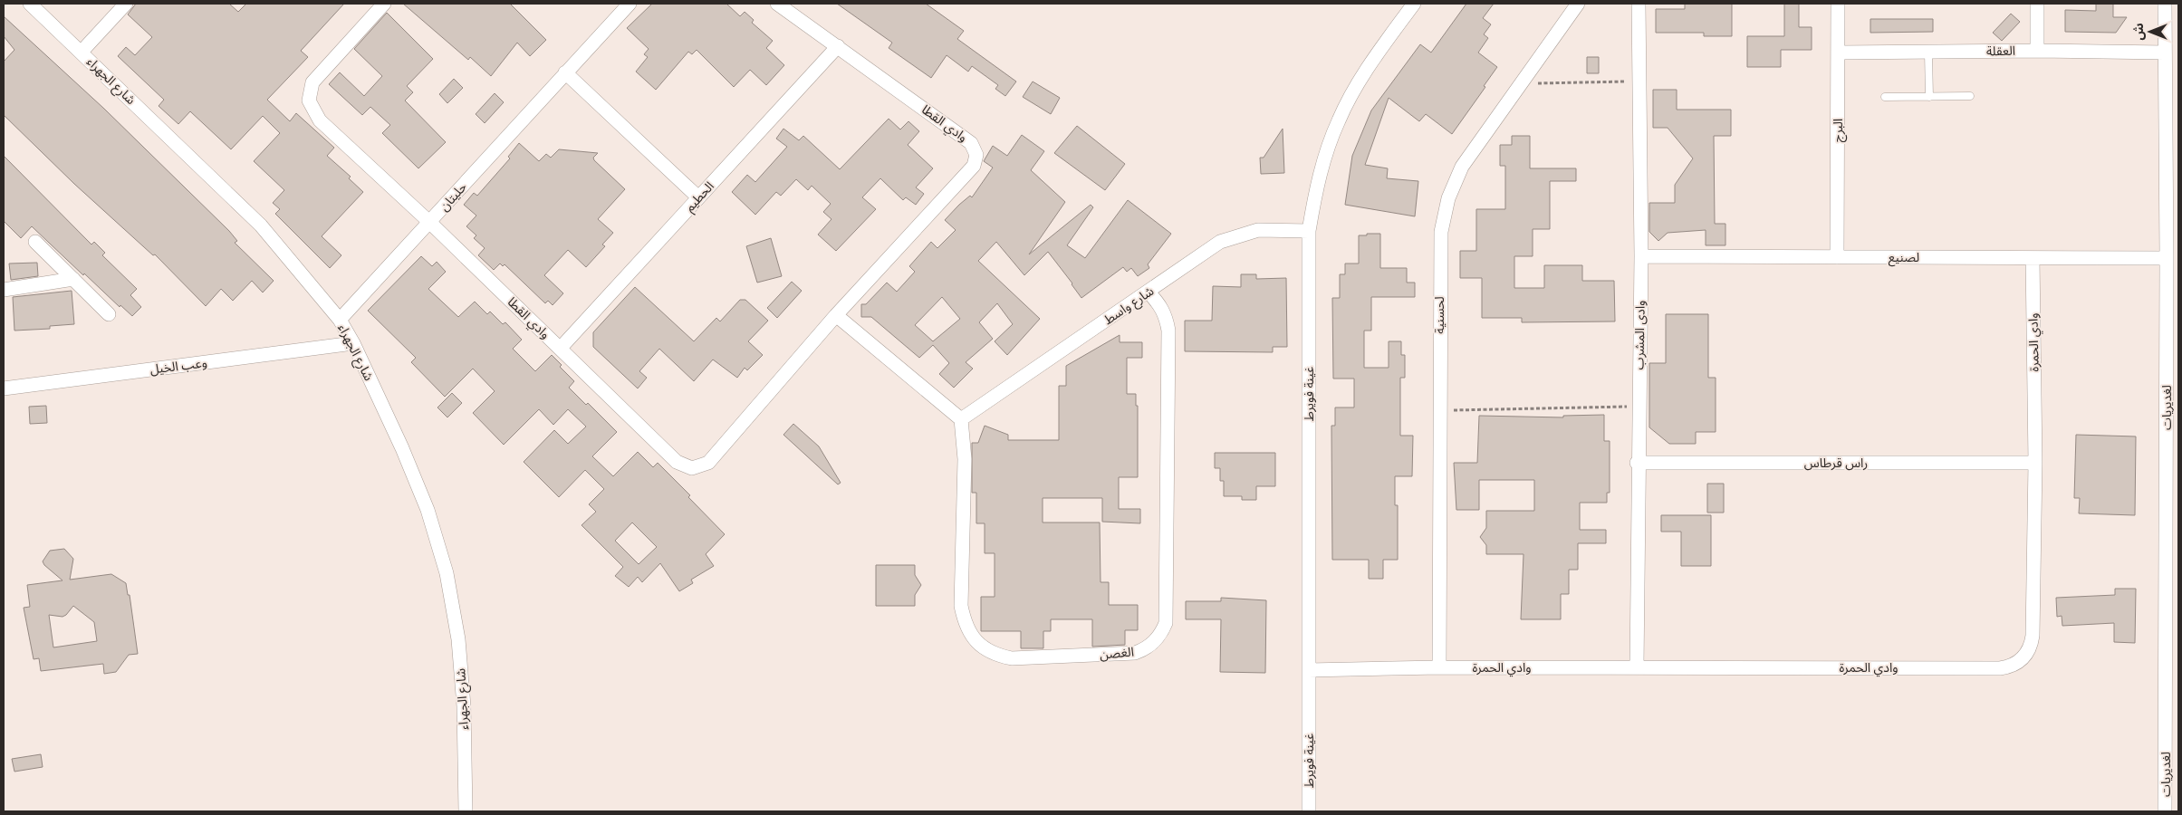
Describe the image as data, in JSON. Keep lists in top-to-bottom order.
{
  "streets": {
    "street": [
      "العقلة",
      "شارع الجهراء",
      "وادي القطا",
      "البرج",
      "حليتان",
      "الحطيم",
      "لصنيع",
      "شارع واسط",
      "لحسنية",
      "وادى المشرب",
      "وادي الحمرة",
      "وعب الخيل",
      "غينة فويرط",
      "لغديريات",
      "راس قرطاس",
      "الغصن"
    ]
  },
  "crossings": [
    ["العقلة", "البرج"],
    ["العقلة", "لغديريات"],
    ["شارع الجهراء", "حليتان"],
    ["شارع الجهراء", "وعب الخيل"],
    ["وادي القطا", "حليتان"],
    ["وادي القطا", "الحطيم"],
    ["البرج", "لصنيع"],
    ["لصنيع", "وادى المشرب"],
    ["لصنيع", "وادي الحمرة"],
    ["لصنيع", "لغديريات"],
    ["شارع واسط", "غينة فويرط"],
    ["شارع واسط", "الغصن"],
    ["لحسنية", "وادي الحمرة"],
    ["وادى المشرب", "وادي الحمرة"],
    ["وادى المشرب", "راس قرطاس"],
    ["وادي الحمرة", "غينة فويرط"],
    ["وادي الحمرة", "راس قرطاس"]
  ],
  "north": "left"
}
